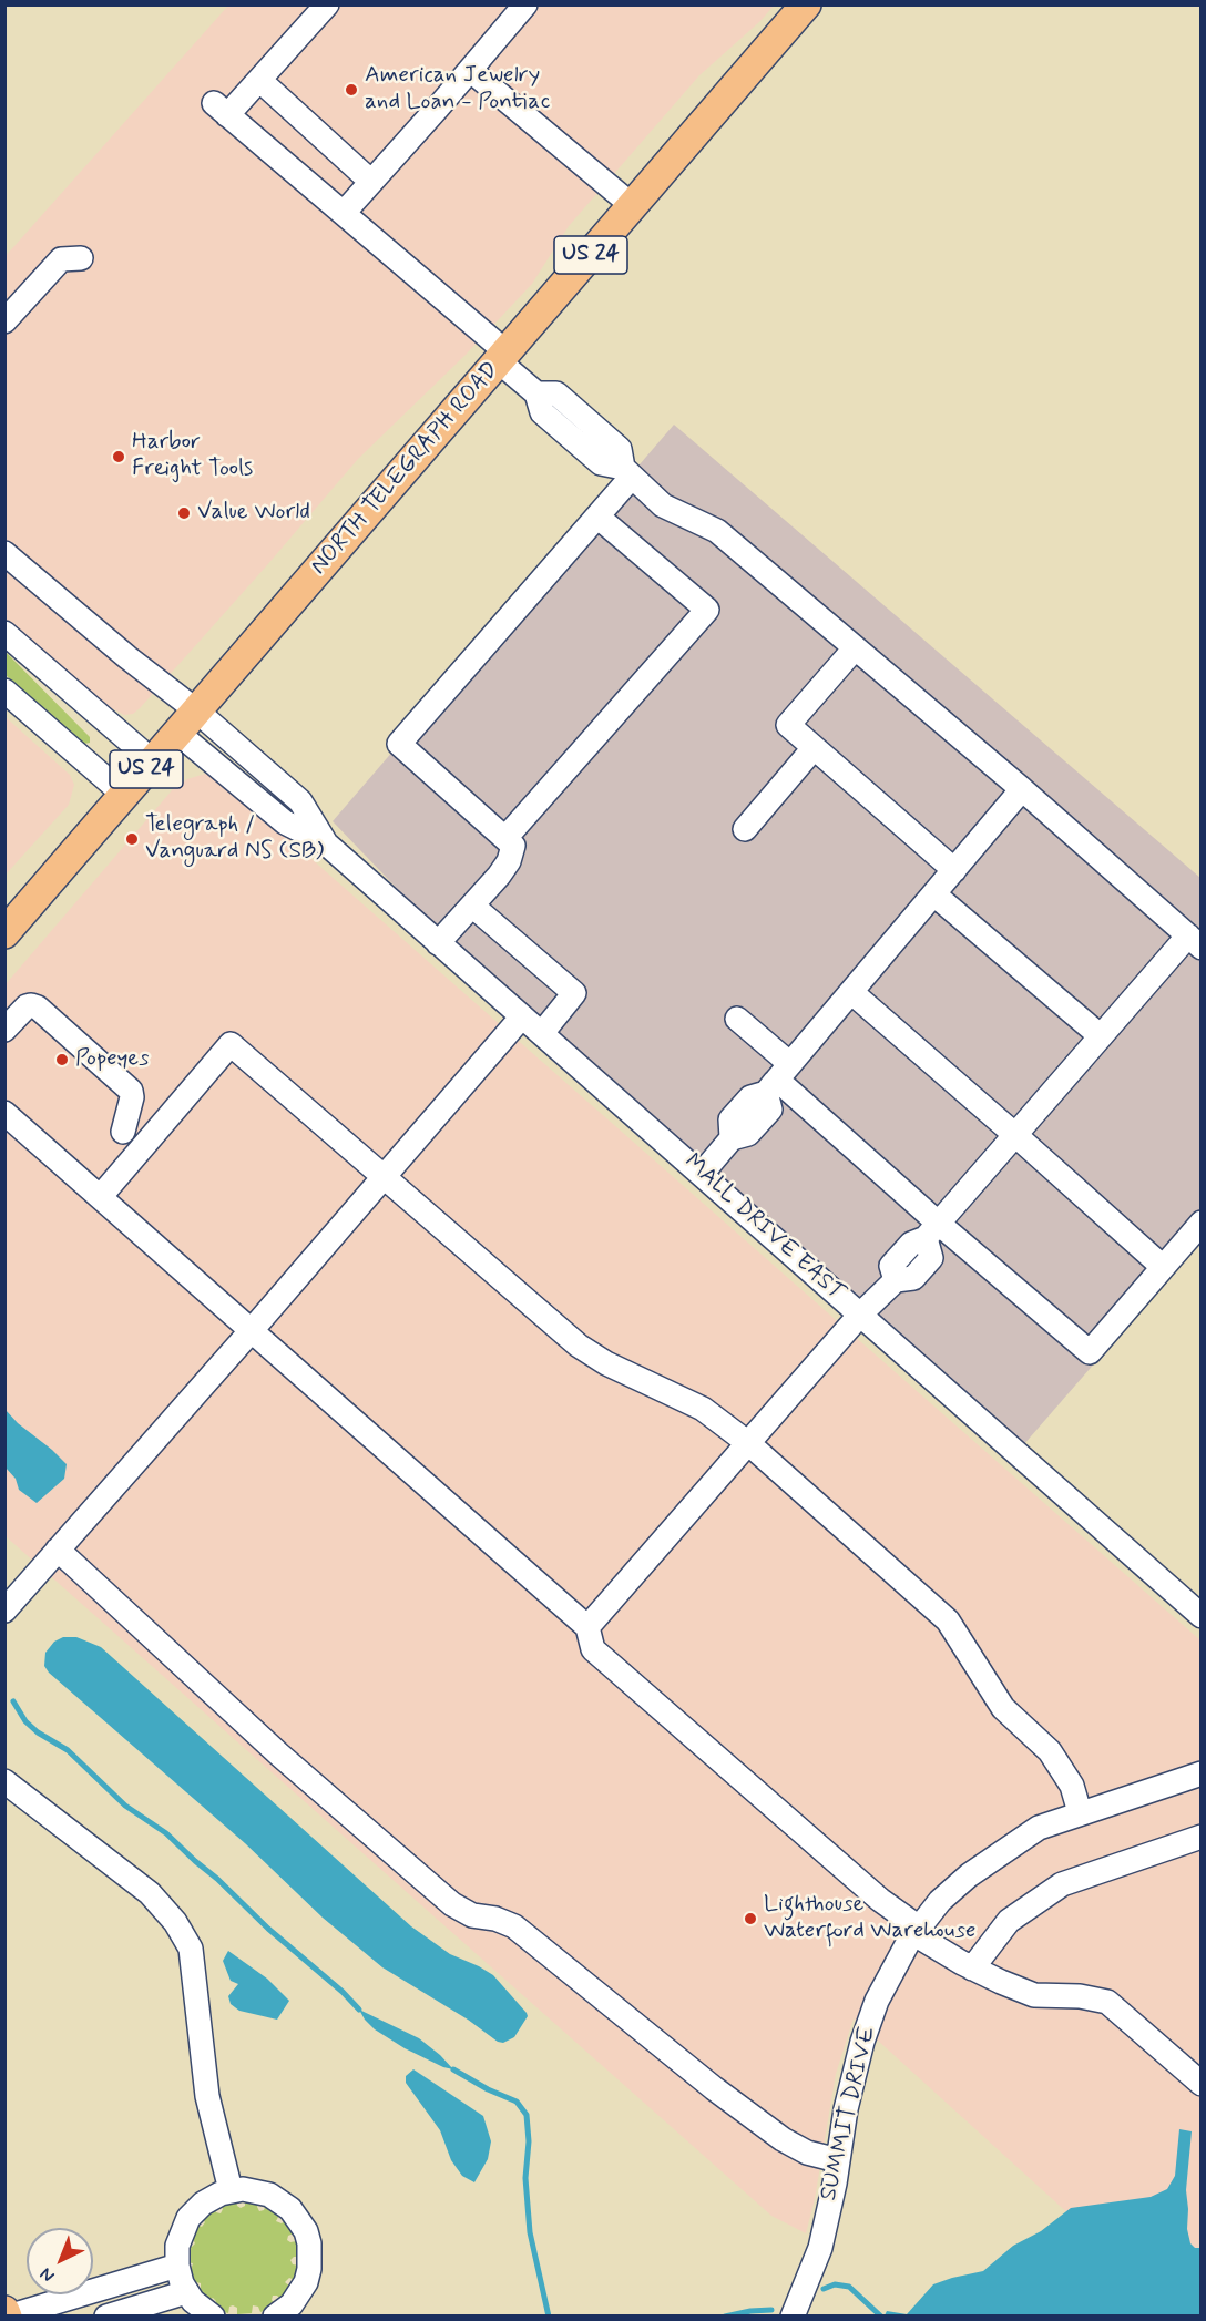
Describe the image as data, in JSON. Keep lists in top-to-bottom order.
{
  "streets": {
    "main road": ["US 24", "NORTH TELEGRAPH ROAD"],
    "street": ["MALL DRIVE EAST", "SUMMIT DRIVE"]
  },
  "crossings": [
    ["NORTH TELEGRAPH ROAD", "MALL DRIVE EAST"]
  ],
  "places": [
    "American Jewelry and Loan - Pontiac",
    "Harbor Freight Tools",
    "Value World",
    "Telegraph / Vanguard NS (SB)",
    "Popeyes",
    "Lighthouse Waterford Warehouse"
  ],
  "north": "bottom left"
}
